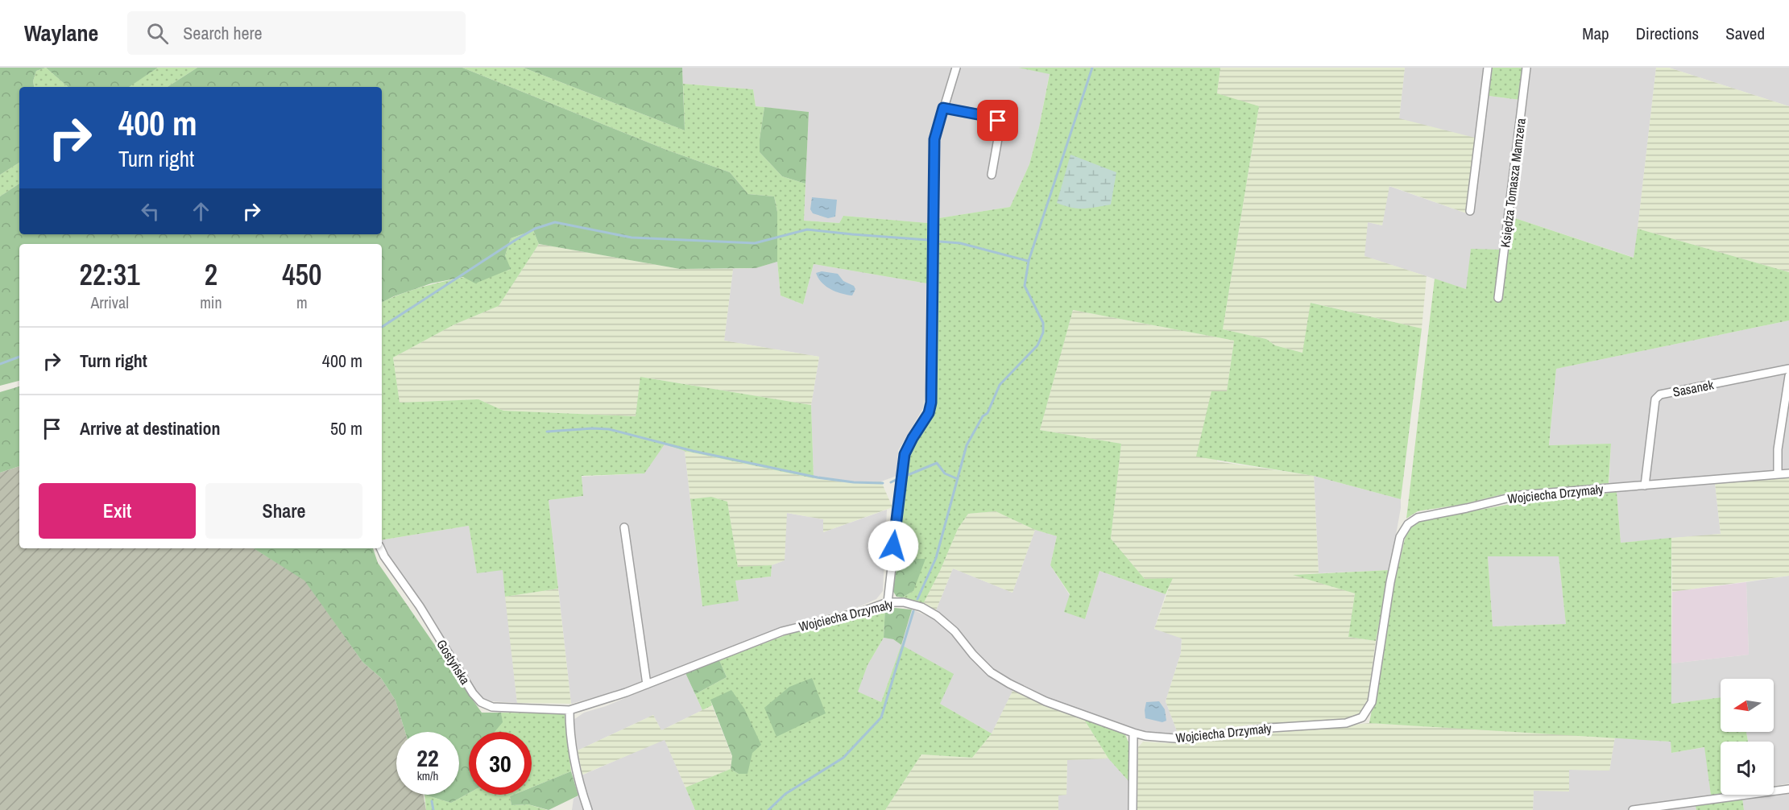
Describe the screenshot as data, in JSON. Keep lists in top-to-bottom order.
{
  "streets": {
    "street": [
      "Księdza Tomasza Mamzera",
      "Sasanek",
      "Wojciecha Drzymały",
      "Gostyńska"
    ]
  },
  "crossings": [
    ["Sasanek", "Wojciecha Drzymały"],
    ["Wojciecha Drzymały", "Gostyńska"]
  ],
  "north": "left",
  "page": {
    "header": "Waylane",
    "search": "Search here",
    "nav": ["Map", "Directions", "Saved"],
    "turn": ["400 m", "Turn right"],
    "eta": [
      "22:31",
      "Arrival",
      "2",
      "min",
      "450",
      "m"
    ],
    "list": [
      {
        "name": "Turn right",
        "value": "400 m"
      },
      {
        "name": "Arrive at destination",
        "value": "50 m"
      }
    ],
    "buttons": ["Exit", "Share"],
    "speed": "22 km/h",
    "limit": "30"
  }
}
